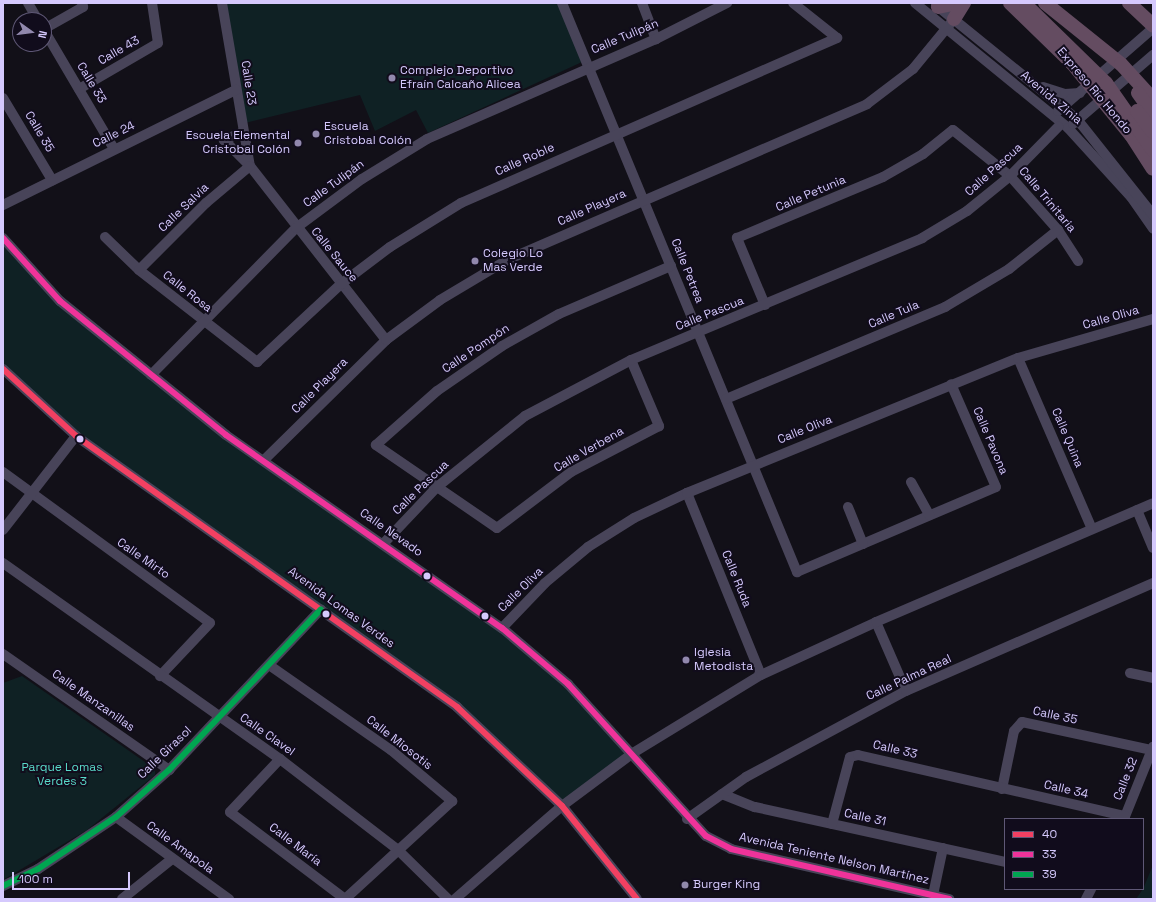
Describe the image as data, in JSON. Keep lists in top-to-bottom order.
{
  "streets": {
    "highway": ["Expreso Río Hondo"],
    "street": [
      "Calle Tulipán",
      "Calle 43",
      "Calle 33",
      "Calle 23",
      "Avenida Zinia",
      "Calle 35",
      "Calle 24",
      "Calle Roble",
      "Calle Pascua",
      "Calle Petunia",
      "Calle Trinitaria",
      "Calle Salvia",
      "Calle Playera",
      "Calle Sauce",
      "Calle Petrea",
      "Calle Rosa",
      "Calle Tula",
      "Calle Oliva",
      "Calle Pompón",
      "Calle Quina",
      "Calle Pavona",
      "Calle Verbena",
      "Calle Nevado",
      "Calle Mirto",
      "Calle Ruda",
      "Avenida Lomas Verdes",
      "Calle Palma Real",
      "Calle Manzanillas",
      "Calle Clavel",
      "Calle Miosotis",
      "Calle Girasol",
      "Calle 32",
      "Calle 34",
      "Calle 31",
      "Calle María",
      "Calle Amapola",
      "Avenida Teniente Nelson Martínez"
    ]
  },
  "crossings": [
    ["Calle Tulipán", "Calle Sauce"],
    ["Calle Tulipán", "Calle Petrea"],
    ["Calle Tulipán", "Calle Rosa"],
    ["Calle Tulipán", "Calle Nevado"],
    ["Calle 43", "Calle 33"],
    ["Calle 33", "Calle 35"],
    ["Calle 33", "Calle 24"],
    ["Calle 33", "Calle 34"],
    ["Calle 33", "Calle 31"],
    ["Calle 23", "Calle 24"],
    ["Calle 23", "Calle Salvia"],
    ["Calle 23", "Calle Sauce"],
    ["Avenida Zinia", "Calle Pascua"],
    ["Avenida Zinia", "Calle Playera"],
    ["Calle 35", "Calle 24"],
    ["Calle 35", "Calle 32"],
    ["Calle 35", "Calle 34"],
    ["Calle Roble", "Calle Sauce"],
    ["Calle Roble", "Calle Petrea"],
    ["Calle Roble", "Calle Rosa"],
    ["Calle Pascua", "Calle Petunia"],
    ["Calle Pascua", "Calle Trinitaria"],
    ["Calle Pascua", "Calle Petrea"],
    ["Calle Pascua", "Calle Pompón"],
    ["Calle Pascua", "Calle Verbena"],
    ["Calle Pascua", "Calle Nevado"],
    ["Calle Petunia", "Calle Trinitaria"],
    ["Calle Trinitaria", "Calle Tula"],
    ["Calle Salvia", "Calle Sauce"],
    ["Calle Salvia", "Calle Rosa"],
    ["Calle Playera", "Calle Sauce"],
    ["Calle Playera", "Calle Petrea"],
    ["Calle Playera", "Calle Nevado"],
    ["Calle Petrea", "Calle Tula"],
    ["Calle Petrea", "Calle Oliva"],
    ["Calle Petrea", "Calle Pompón"],
    ["Calle Petrea", "Calle Pavona"],
    ["Calle Oliva", "Calle Quina"],
    ["Calle Oliva", "Calle Pavona"],
    ["Calle Oliva", "Calle Nevado"],
    ["Calle Oliva", "Calle Ruda"],
    ["Calle Pompón", "Calle Verbena"],
    ["Calle Nevado", "Avenida Teniente Nelson Martínez"],
    ["Calle Mirto", "Calle Clavel"],
    ["Avenida Lomas Verdes", "Calle Girasol"],
    ["Calle Palma Real", "Calle 31"],
    ["Calle Palma Real", "Avenida Teniente Nelson Martínez"],
    ["Calle Manzanillas", "Calle Girasol"],
    ["Calle Clavel", "Calle Miosotis"],
    ["Calle Clavel", "Calle Girasol"],
    ["Calle Clavel", "Calle María"],
    ["Calle Miosotis", "Calle Girasol"],
    ["Calle Miosotis", "Calle María"],
    ["Calle Girasol", "Calle Amapola"],
    ["Calle 32", "Calle 34"]
  ],
  "parks": ["Parque Lomas Verdes 3"],
  "places": [
    "Complejo Deportivo Efraín Calcaño Alicea",
    "Escuela Cristobal Colón",
    "Escuela Elemental Cristobal Colón",
    "Colegio Lo Mas Verde",
    "Iglesia Metodista",
    "Burger King"
  ],
  "lines": ["transit line 33", "transit line 40", "transit line 39"],
  "legend": ["40", "33", "39"],
  "scale_bar": "100 m",
  "north": "right"
}
